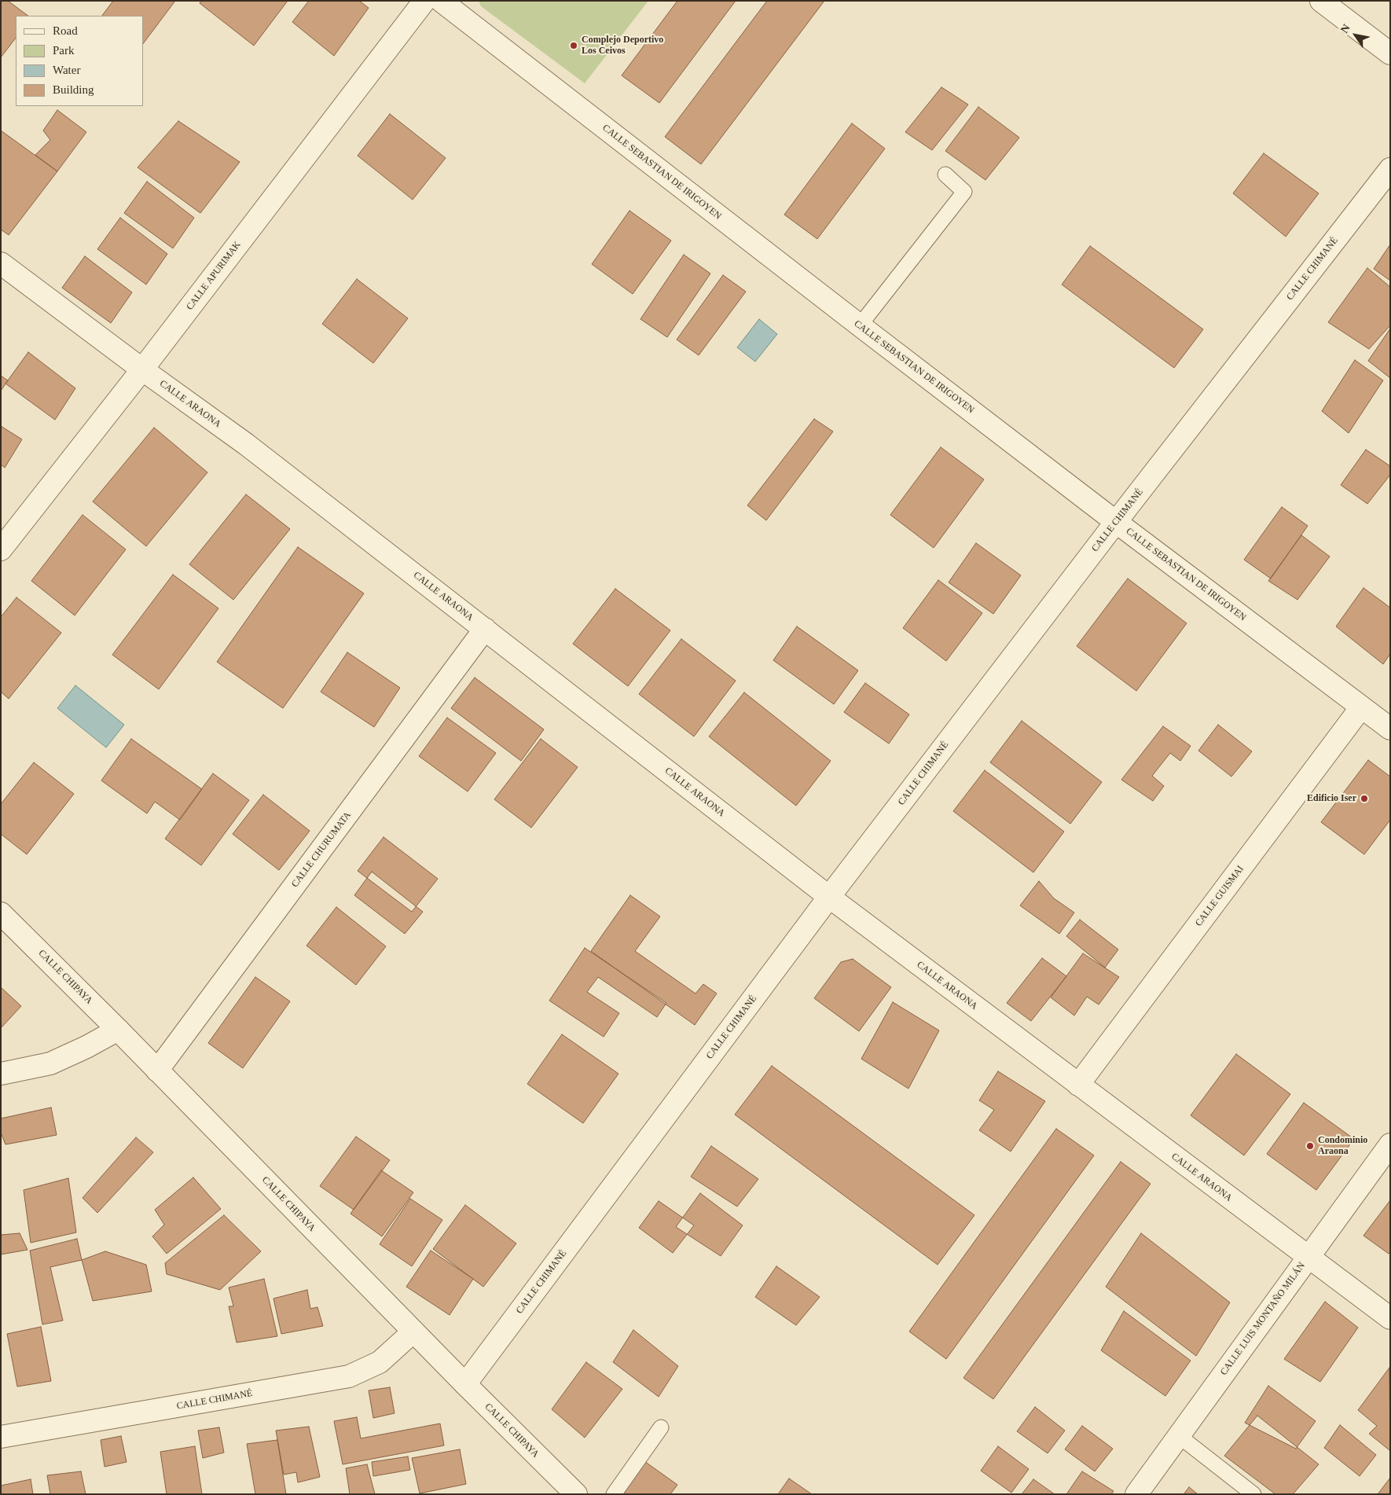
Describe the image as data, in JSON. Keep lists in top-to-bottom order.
{
  "streets": {
    "street": [
      "CALLE SEBASTIAN DE IRIGOYEN",
      "CALLE CHIMANÉ",
      "CALLE APURIMAK",
      "CALLE ARAONA",
      "CALLE CHURUMATA",
      "CALLE GUISMAI",
      "CALLE CHIPAYA",
      "CALLE LUIS MONTAÑO MILÁN"
    ]
  },
  "crossings": [
    ["CALLE SEBASTIAN DE IRIGOYEN", "CALLE CHIMANÉ"],
    ["CALLE SEBASTIAN DE IRIGOYEN", "CALLE GUISMAI"],
    ["CALLE CHIMANÉ", "CALLE ARAONA"],
    ["CALLE CHIMANÉ", "CALLE CHIPAYA"],
    ["CALLE APURIMAK", "CALLE ARAONA"],
    ["CALLE ARAONA", "CALLE CHURUMATA"],
    ["CALLE ARAONA", "CALLE GUISMAI"],
    ["CALLE ARAONA", "CALLE LUIS MONTAÑO MILÁN"],
    ["CALLE CHURUMATA", "CALLE CHIPAYA"]
  ],
  "places": ["Complejo Deportivo Los Ceivos", "Edificio Iser", "Condominio Araona"],
  "legend": [
    "Road",
    "Park",
    "Water",
    "Building"
  ],
  "north": "top left"
}
